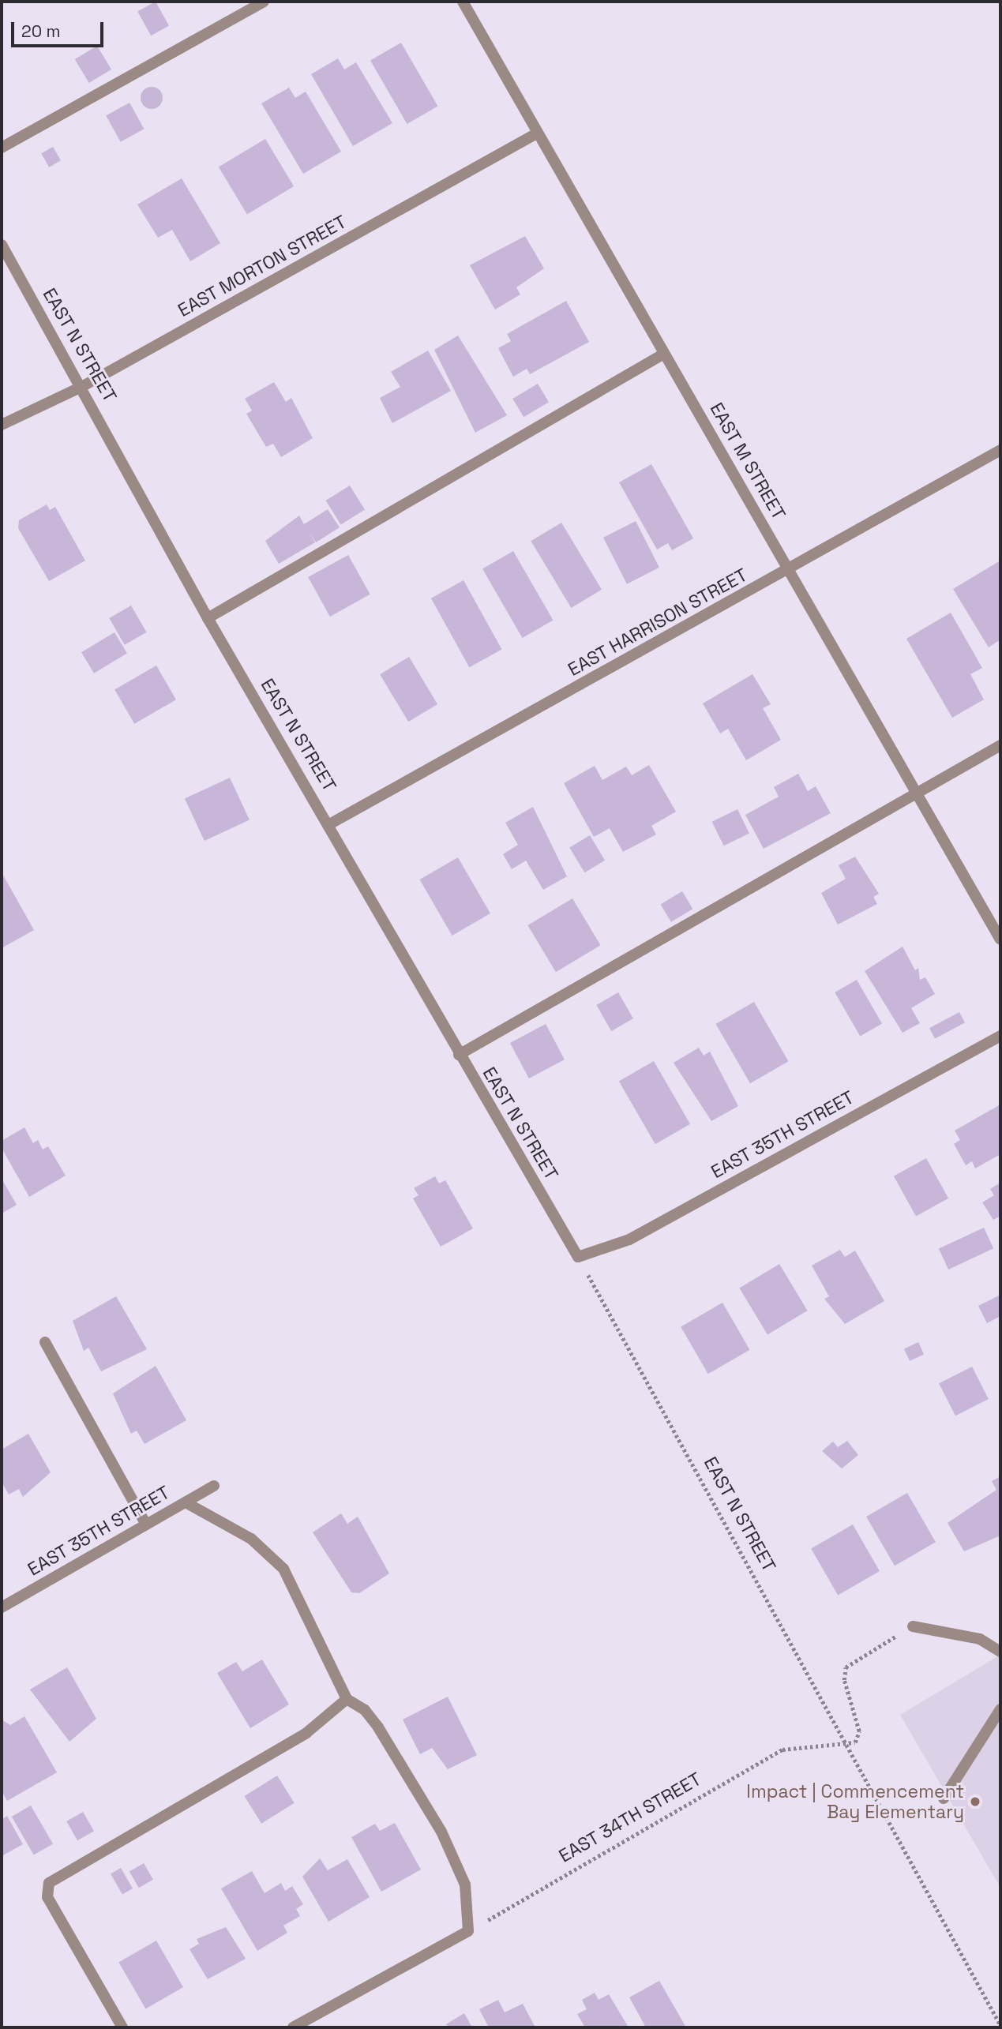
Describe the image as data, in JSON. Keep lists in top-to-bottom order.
{
  "streets": {
    "street": [
      "EAST MORTON STREET",
      "EAST N STREET",
      "EAST M STREET",
      "EAST HARRISON STREET",
      "EAST 35TH STREET"
    ],
    "path": ["EAST 34TH STREET"]
  },
  "crossings": [
    ["EAST MORTON STREET", "EAST N STREET"],
    ["EAST MORTON STREET", "EAST M STREET"],
    ["EAST N STREET", "EAST HARRISON STREET"],
    ["EAST N STREET", "EAST 35TH STREET"],
    ["EAST N STREET", "EAST 34TH STREET"],
    ["EAST M STREET", "EAST HARRISON STREET"]
  ],
  "places": ["Impact | Commencement Bay Elementary"],
  "scale_bar": "20 m"
}
